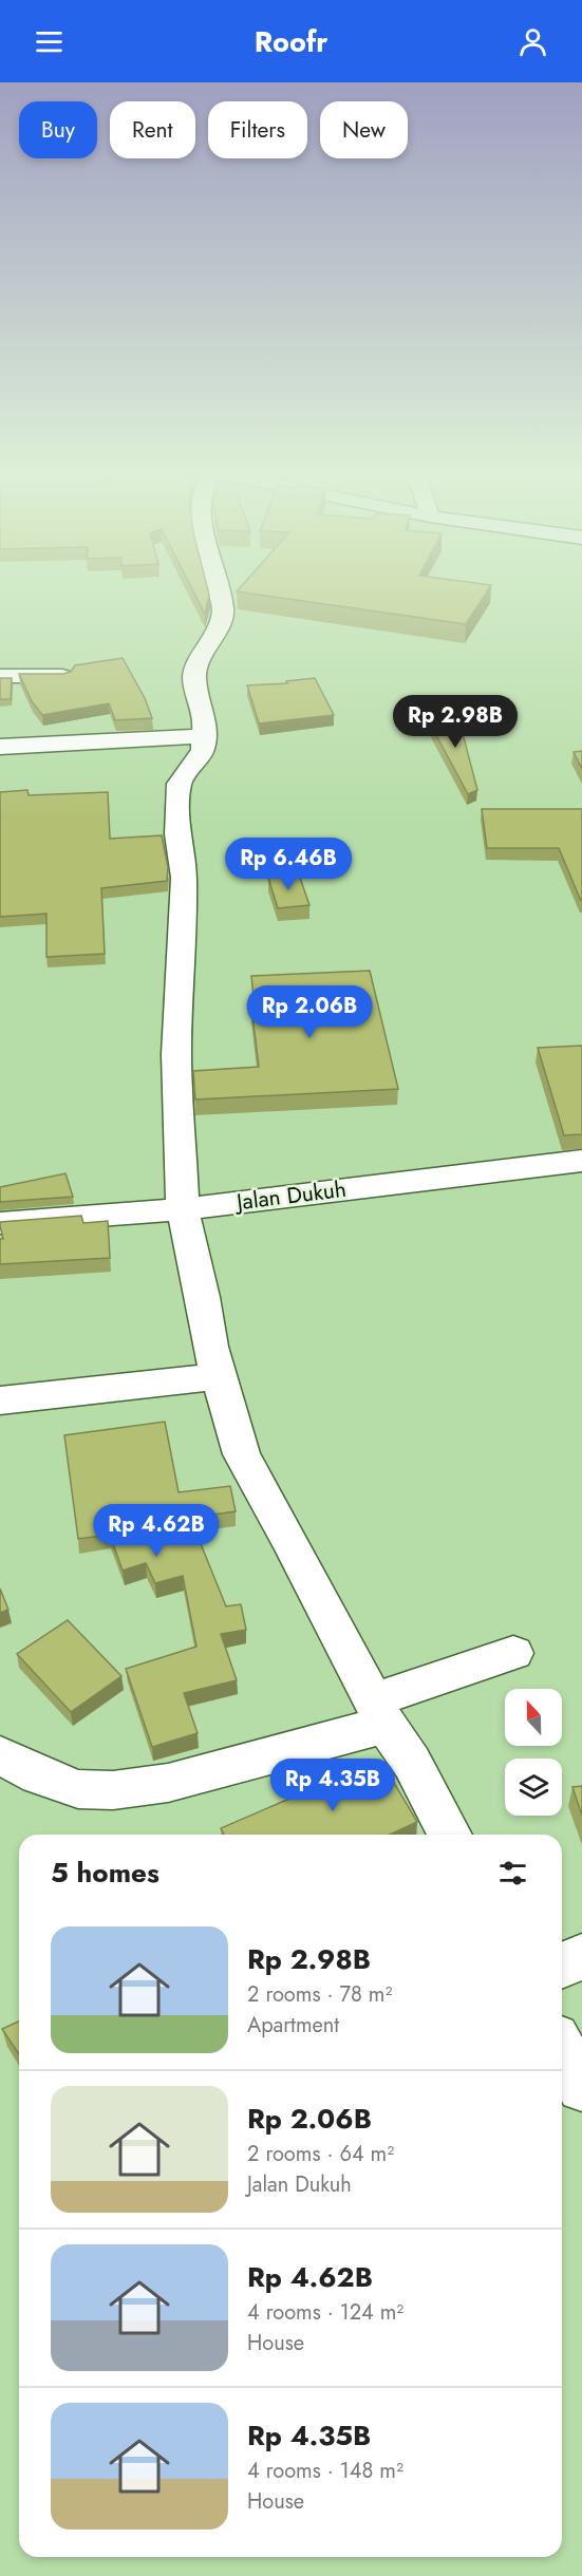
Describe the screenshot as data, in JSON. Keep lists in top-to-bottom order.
{
  "streets": {
    "street": ["Jalan Dukuh"]
  },
  "north": "top",
  "page": {
    "header": "Roofr",
    "chip": [
      "Buy",
      "Rent",
      "Filters",
      "New"
    ],
    "price": [
      "Rp 2.98B",
      "Rp 6.46B",
      "Rp 2.06B",
      "Rp 4.62B",
      "Rp 4.35B"
    ],
    "heading": "5 homes",
    "list": [
      {
        "name": "Rp 2.98B",
        "note": "2 rooms · 78 m² · Apartment"
      },
      {
        "name": "Rp 2.06B",
        "note": "2 rooms · 64 m² · Jalan Dukuh"
      },
      {
        "name": "Rp 4.62B",
        "note": "4 rooms · 124 m² · House"
      },
      {
        "name": "Rp 4.35B",
        "note": "4 rooms · 148 m² · House"
      }
    ]
  }
}
